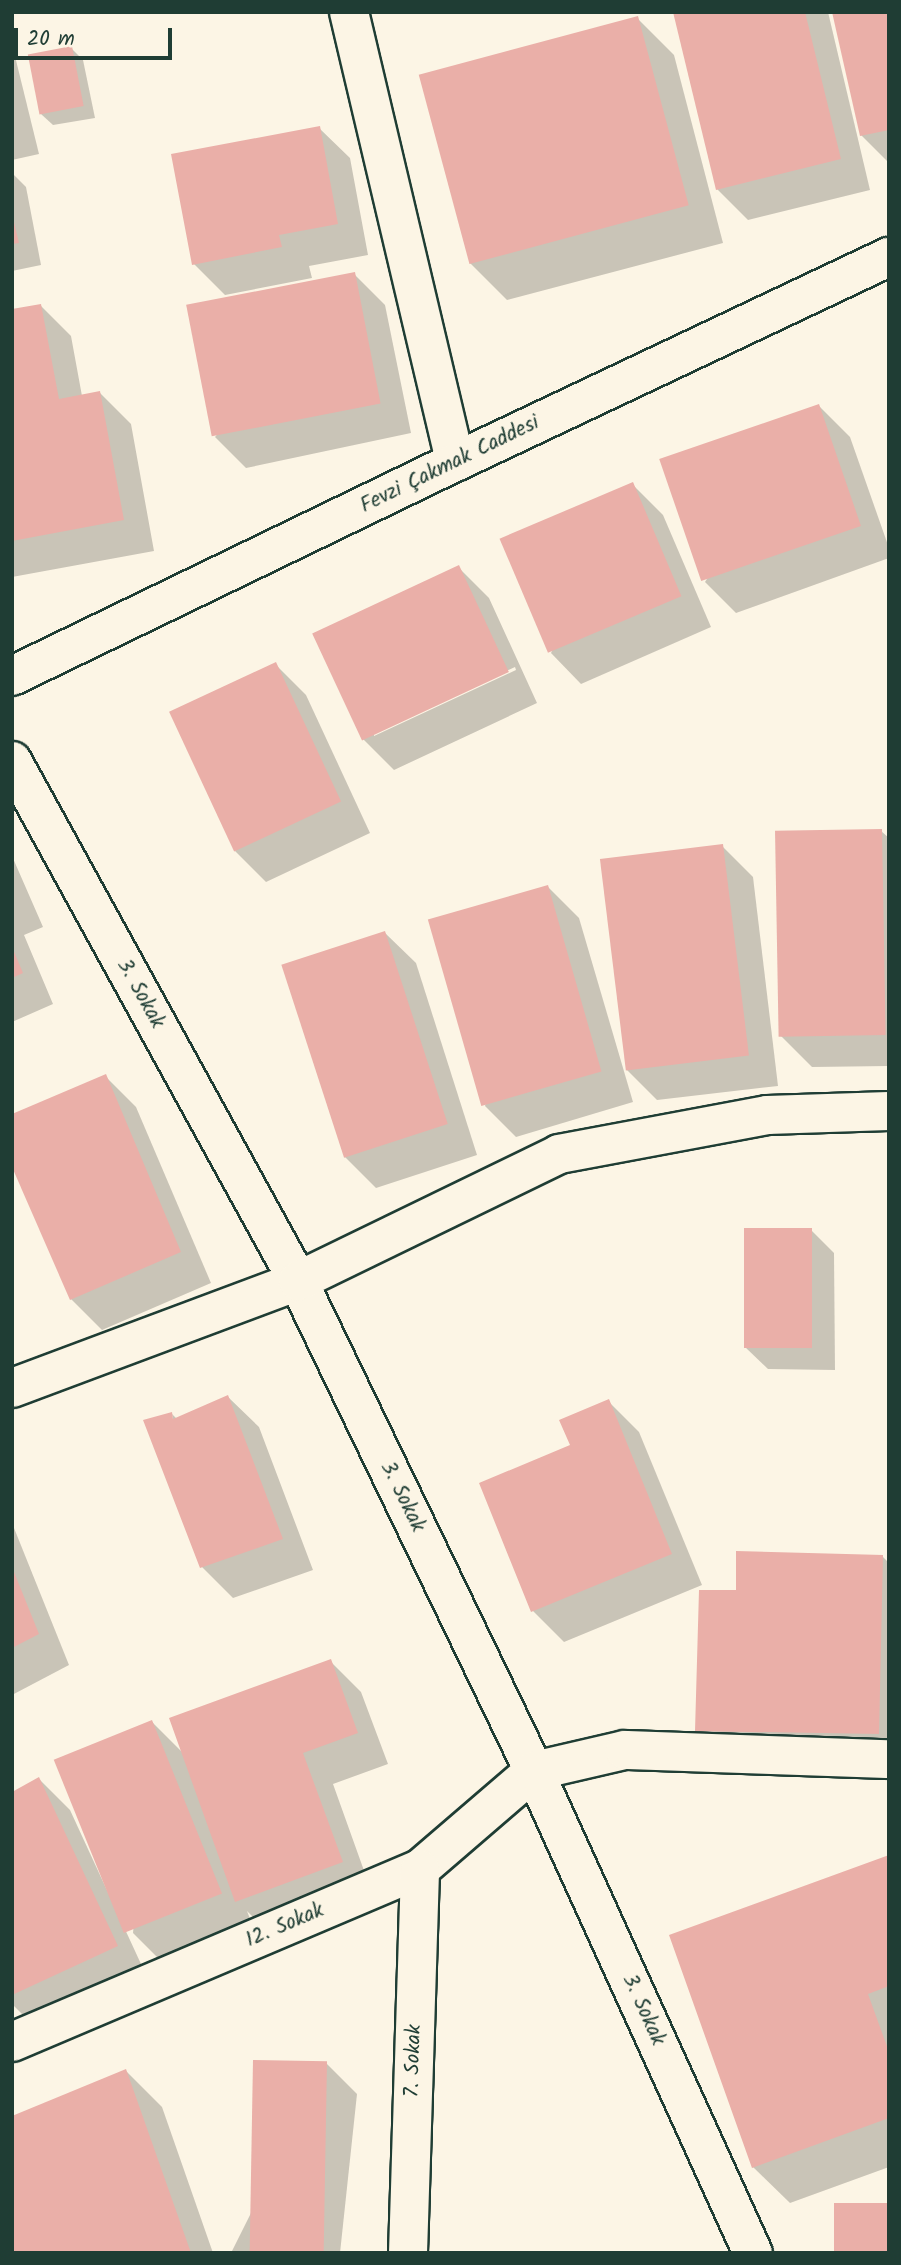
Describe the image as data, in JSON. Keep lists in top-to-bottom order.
{
  "streets": {
    "street": [
      "Fevzi Çakmak Caddesi",
      "3. Sokak",
      "12. Sokak",
      "7. Sokak"
    ]
  },
  "crossings": [
    ["3. Sokak", "12. Sokak"],
    ["12. Sokak", "7. Sokak"]
  ],
  "scale_bar": "20 m"
}
